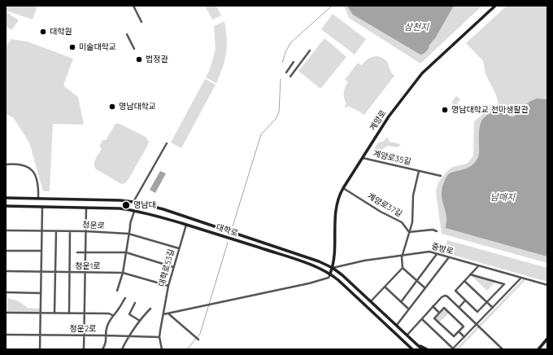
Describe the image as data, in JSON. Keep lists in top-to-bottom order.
{
  "streets": {
    "main road": ["계양로", "대학로"],
    "street": [
      "계양로35길",
      "계양로37길",
      "청운로",
      "중방로",
      "청운1로",
      "대학로53길",
      "청운2로"
    ]
  },
  "crossings": [
    ["계양로", "계양로35길"],
    ["계양로", "계양로37길"],
    ["계양로", "대학로"],
    ["계양로", "중방로"],
    ["계양로35길", "계양로37길"],
    ["계양로35길", "중방로"],
    ["청운로", "대학로53길"],
    ["대학로", "대학로53길"],
    ["청운1로", "대학로53길"],
    ["대학로53길", "청운2로"]
  ],
  "water": ["삼천지", "남매지"],
  "places": [
    "대학원",
    "미술대학교",
    "법정관",
    "영남대학교",
    "영남대학교 천마생활관",
    "영남대"
  ]
}
